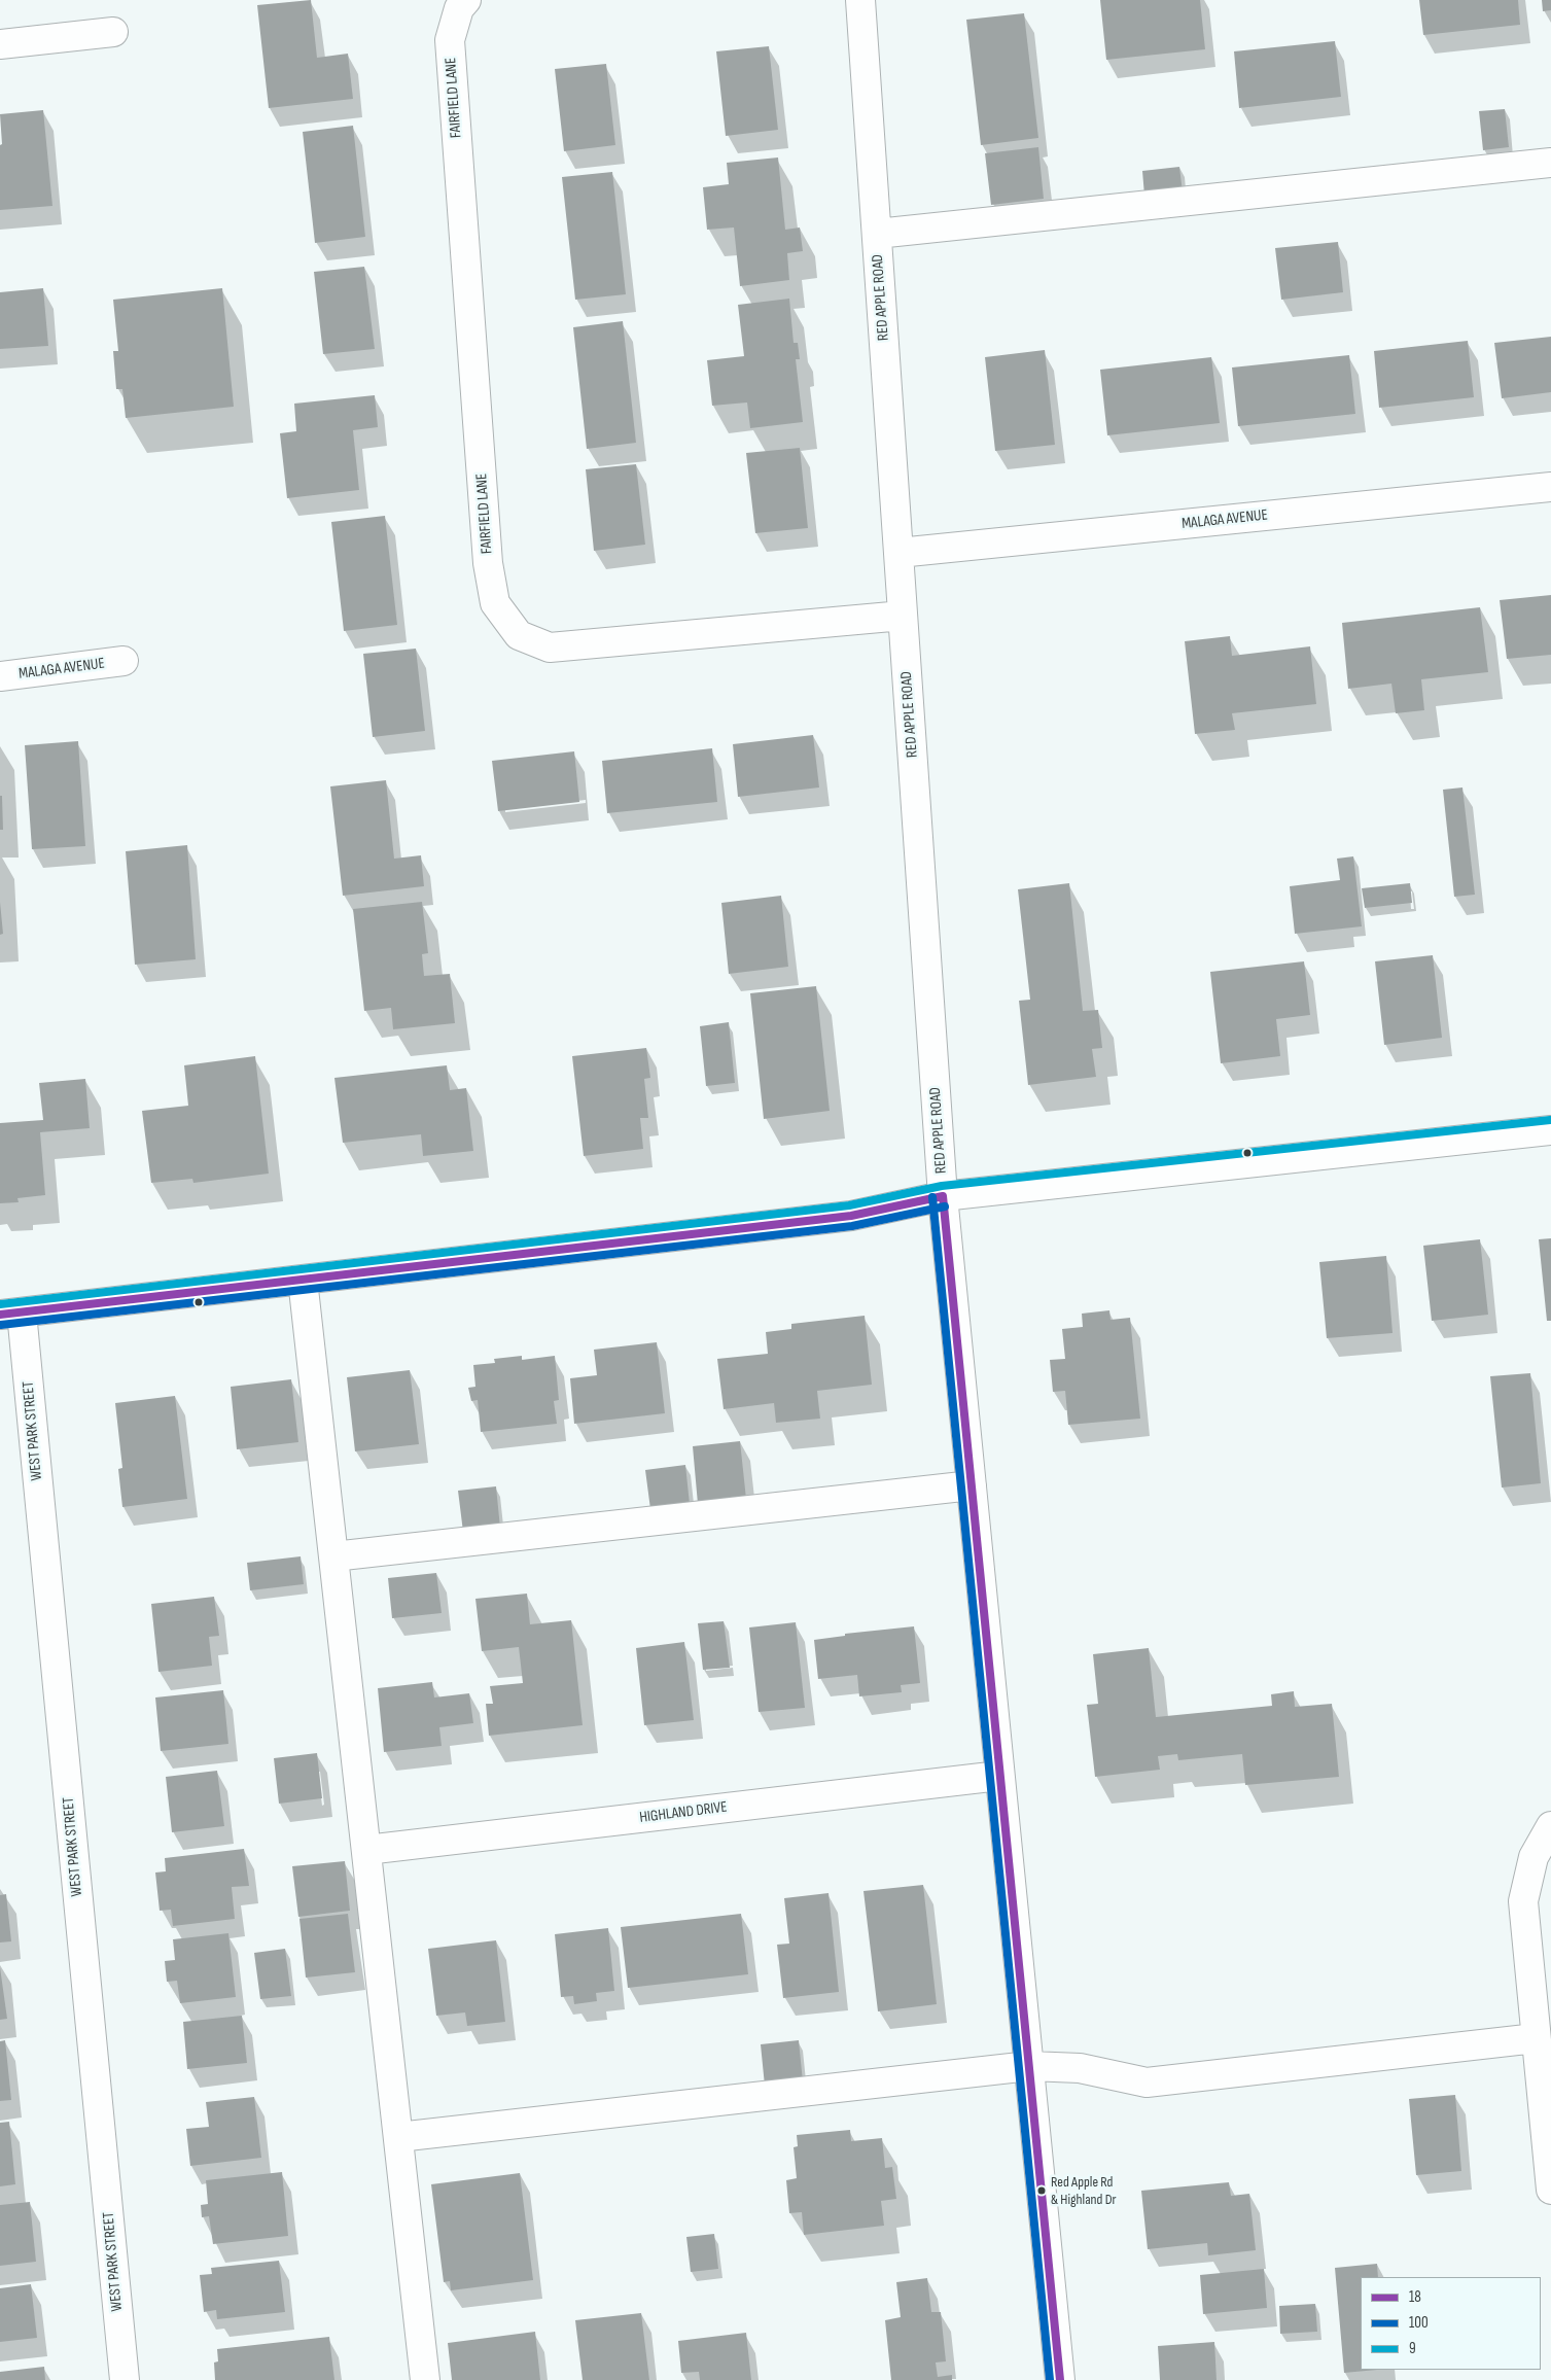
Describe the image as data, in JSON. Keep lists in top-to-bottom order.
{
  "streets": {
    "street": [
      "FAIRFIELD LANE",
      "RED APPLE ROAD",
      "MALAGA AVENUE",
      "WEST PARK STREET",
      "HIGHLAND DRIVE"
    ]
  },
  "crossings": [
    ["FAIRFIELD LANE", "RED APPLE ROAD"],
    ["RED APPLE ROAD", "MALAGA AVENUE"],
    ["RED APPLE ROAD", "HIGHLAND DRIVE"]
  ],
  "places": ["Red Apple Rd & Highland Dr"],
  "lines": ["transit line 9", "transit line 18", "transit line 100"],
  "legend": ["18", "100", "9"]
}
